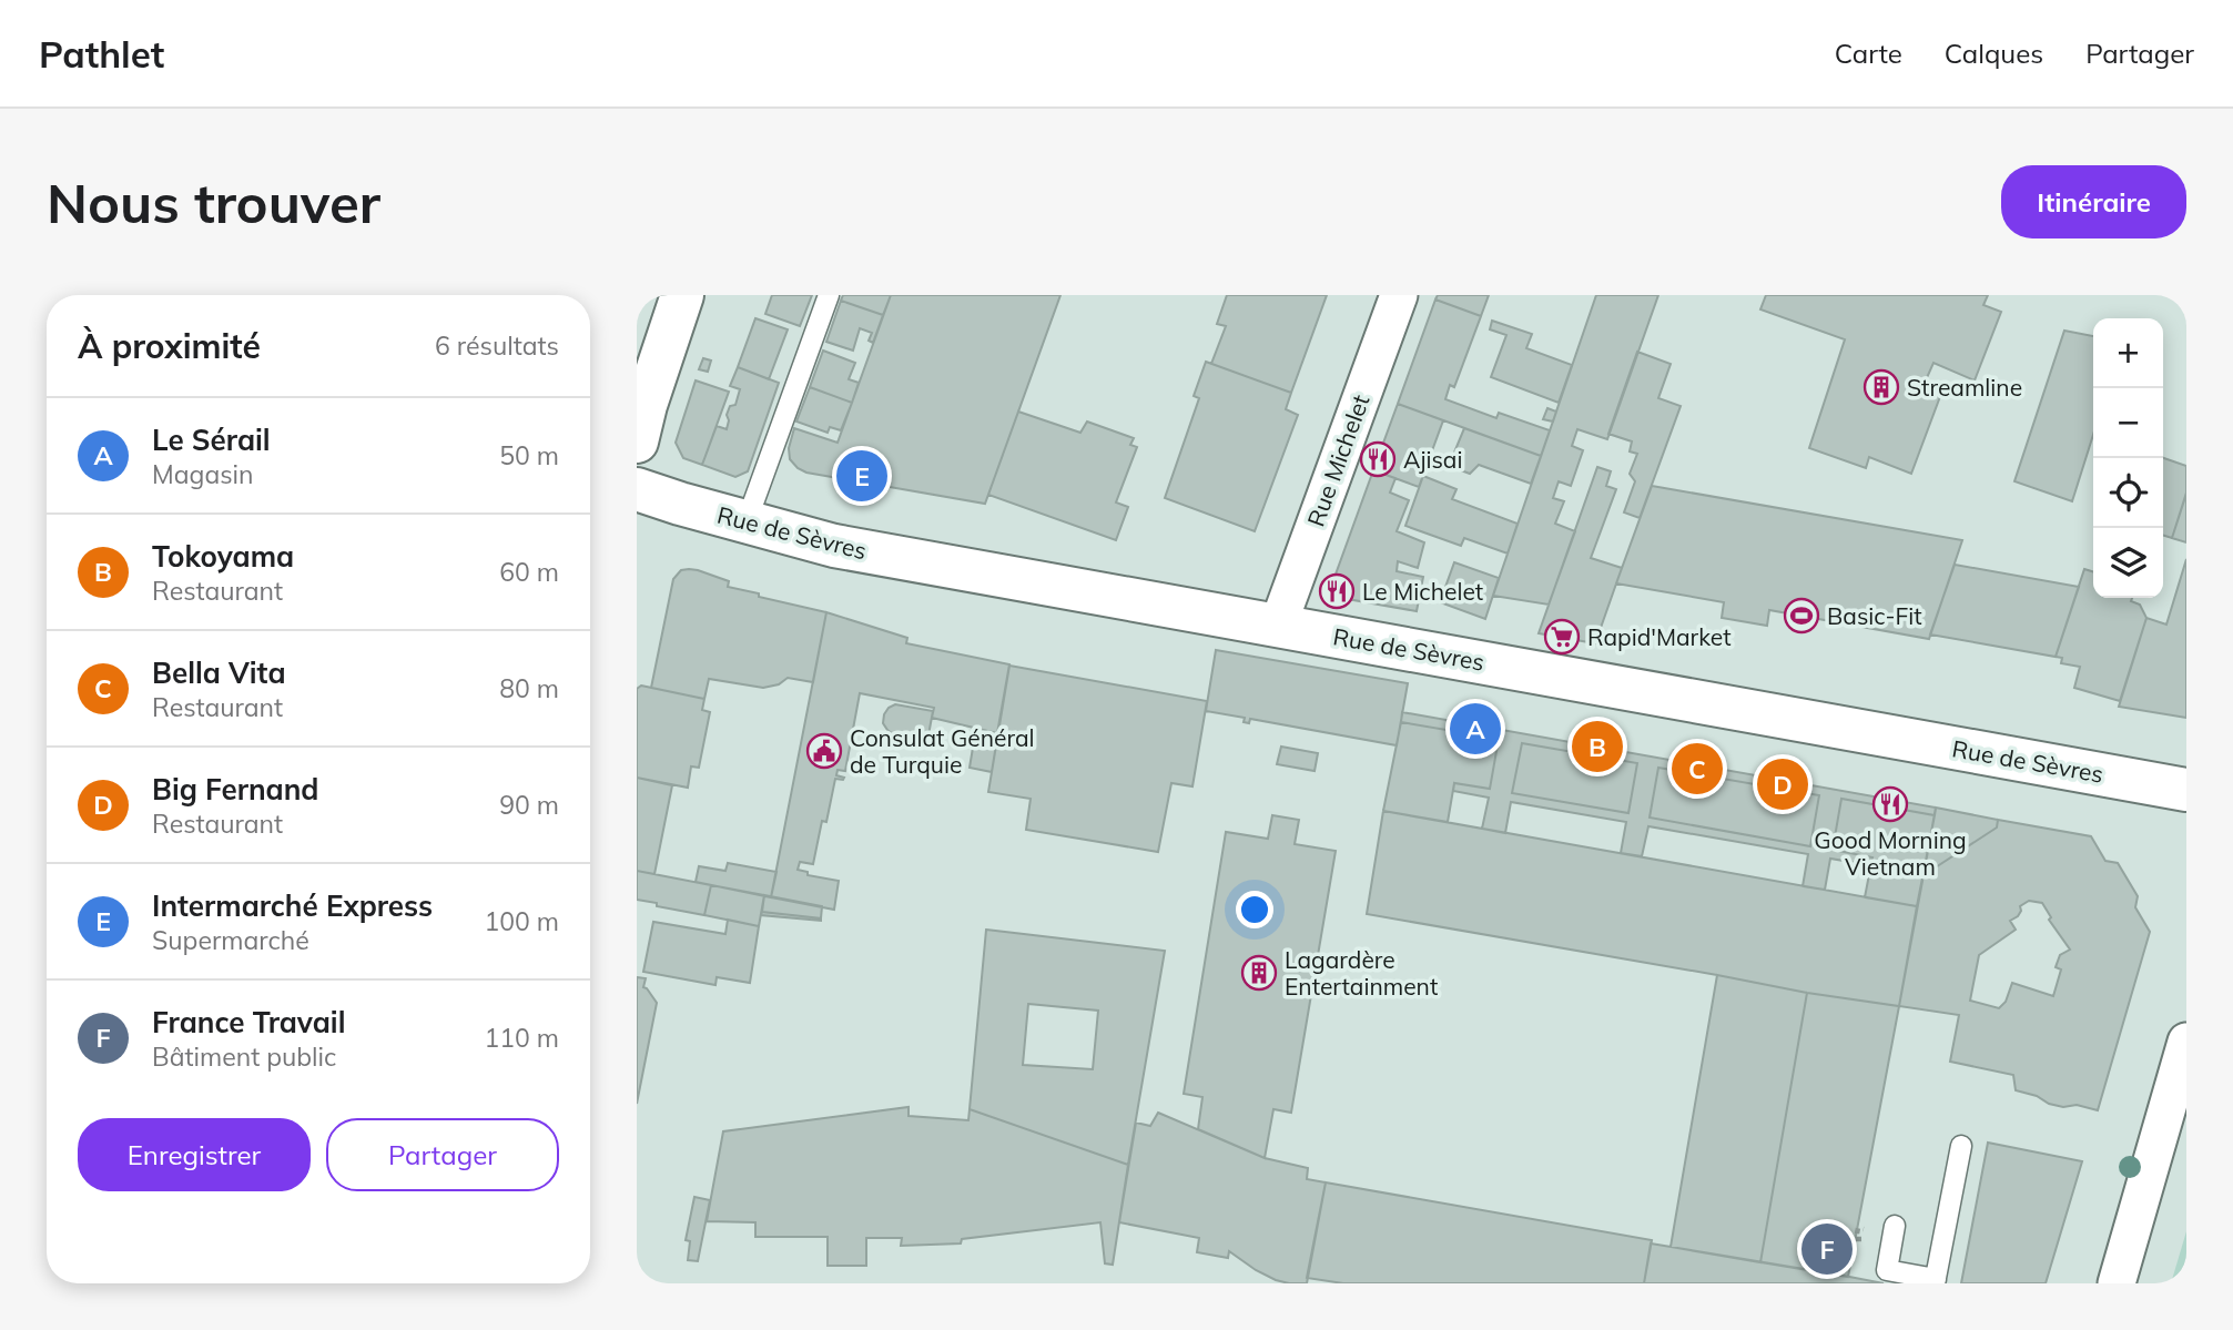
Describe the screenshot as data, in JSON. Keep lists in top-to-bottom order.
{
  "streets": {
    "street": ["Rue Michelet", "Rue de Sèvres"]
  },
  "crossings": [
    ["Rue Michelet", "Rue de Sèvres"]
  ],
  "places": {
    "building": ["Streamline", "Lagardère Entertainment"],
    "restaurant": ["Ajisai", "Le Michelet", "Good Morning Vietnam"],
    "sports": ["Basic-Fit"],
    "supermarket": ["Rapid'Market"],
    "public building": ["Consulat Général de Turquie"]
  },
  "page": {
    "header": "Pathlet",
    "nav": ["Carte", "Calques", "Partager"],
    "buttons": [
      "Itinéraire",
      ["Enregistrer", "Partager"]
    ],
    "title": "Nous trouver",
    "heading": ["À proximité", "6 résultats"],
    "map_buttons": ["+", "−"],
    "list": [
      {
        "mark": "A",
        "name": "Le Sérail",
        "note": "Magasin",
        "value": "50 m"
      },
      {
        "mark": "B",
        "name": "Tokoyama",
        "note": "Restaurant",
        "value": "60 m"
      },
      {
        "mark": "C",
        "name": "Bella Vita",
        "note": "Restaurant",
        "value": "80 m"
      },
      {
        "mark": "D",
        "name": "Big Fernand",
        "note": "Restaurant",
        "value": "90 m"
      },
      {
        "mark": "E",
        "name": "Intermarché Express",
        "note": "Supermarché",
        "value": "100 m"
      },
      {
        "mark": "F",
        "name": "France Travail",
        "note": "Bâtiment public",
        "value": "110 m"
      }
    ],
    "pins": [
      "E",
      "A",
      "B",
      "C",
      "D",
      "F"
    ]
  }
}
